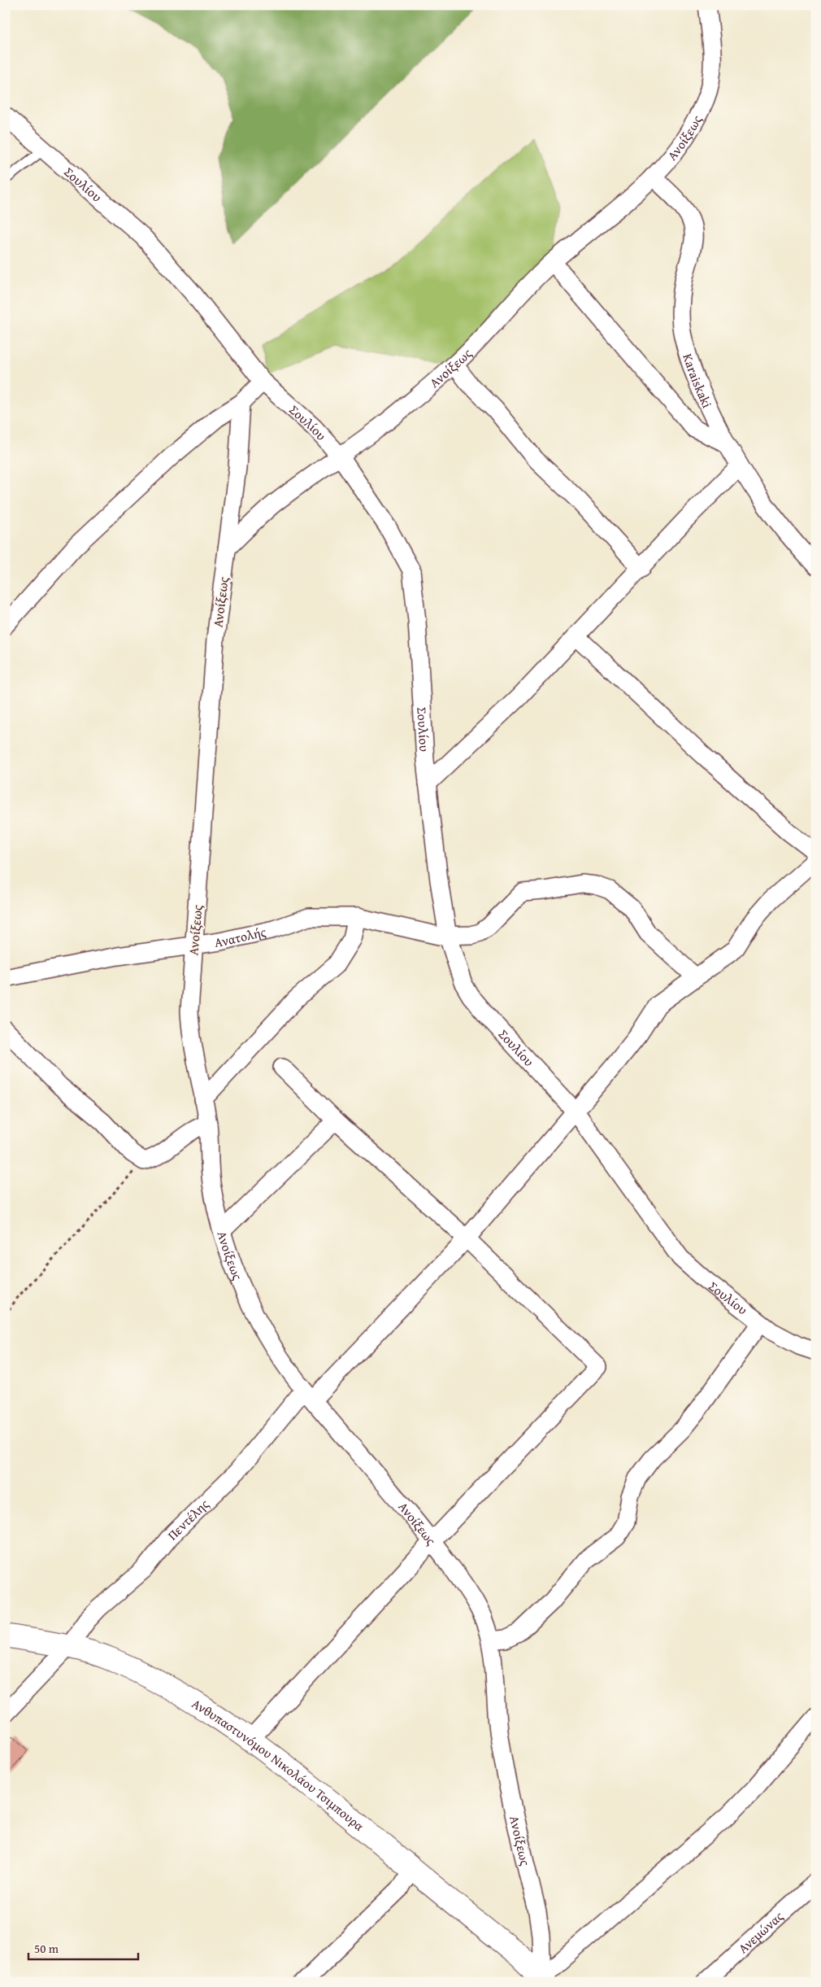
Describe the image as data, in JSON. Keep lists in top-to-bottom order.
{
  "streets": {
    "street": [
      "Ανοίξεως",
      "Σουλίου",
      "Karaiskaki",
      "Ανατολής",
      "Πεντέλης",
      "Ανθυπαστυνόμου Νικολάου Τσιμπουρα",
      "Ανεμώνας"
    ]
  },
  "crossings": [
    ["Ανοίξεως", "Σουλίου"],
    ["Ανοίξεως", "Karaiskaki"],
    ["Ανοίξεως", "Ανατολής"],
    ["Ανοίξεως", "Πεντέλης"],
    ["Ανοίξεως", "Ανθυπαστυνόμου Νικολάου Τσιμπουρα"],
    ["Σουλίου", "Ανατολής"],
    ["Σουλίου", "Πεντέλης"],
    ["Ανατολής", "Πεντέλης"],
    ["Πεντέλης", "Ανθυπαστυνόμου Νικολάου Τσιμπουρα"]
  ],
  "scale_bar": "50 m"
}
